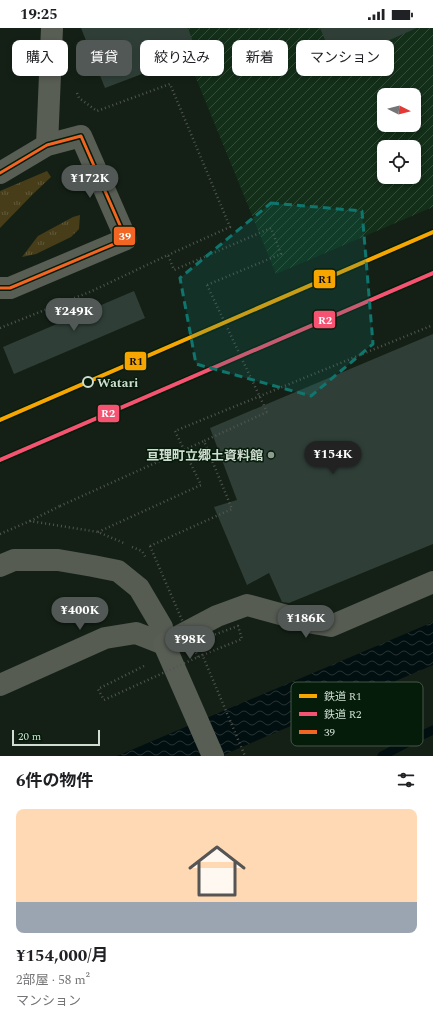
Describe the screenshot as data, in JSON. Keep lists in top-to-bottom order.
{
  "places": ["Watari", "亘理町立郷土資料館"],
  "lines": ["transit line 39", "rail line R1", "rail line R2"],
  "legend": ["鉄道 R1", "鉄道 R2", "39"],
  "scale_bar": "20 m",
  "north": "right",
  "page": {
    "status": "19:25",
    "chip": [
      "購入",
      "賃貸",
      "絞り込み",
      "新着",
      "マンション"
    ],
    "price": [
      "¥172K",
      "¥249K",
      "¥154K",
      "¥400K",
      "¥186K",
      "¥98K"
    ],
    "scale": "20 m",
    "heading": "6件の物件",
    "list": [
      {
        "name": "¥154,000/月",
        "note": "2部屋 · 58 m² · マンション"
      }
    ]
  }
}
